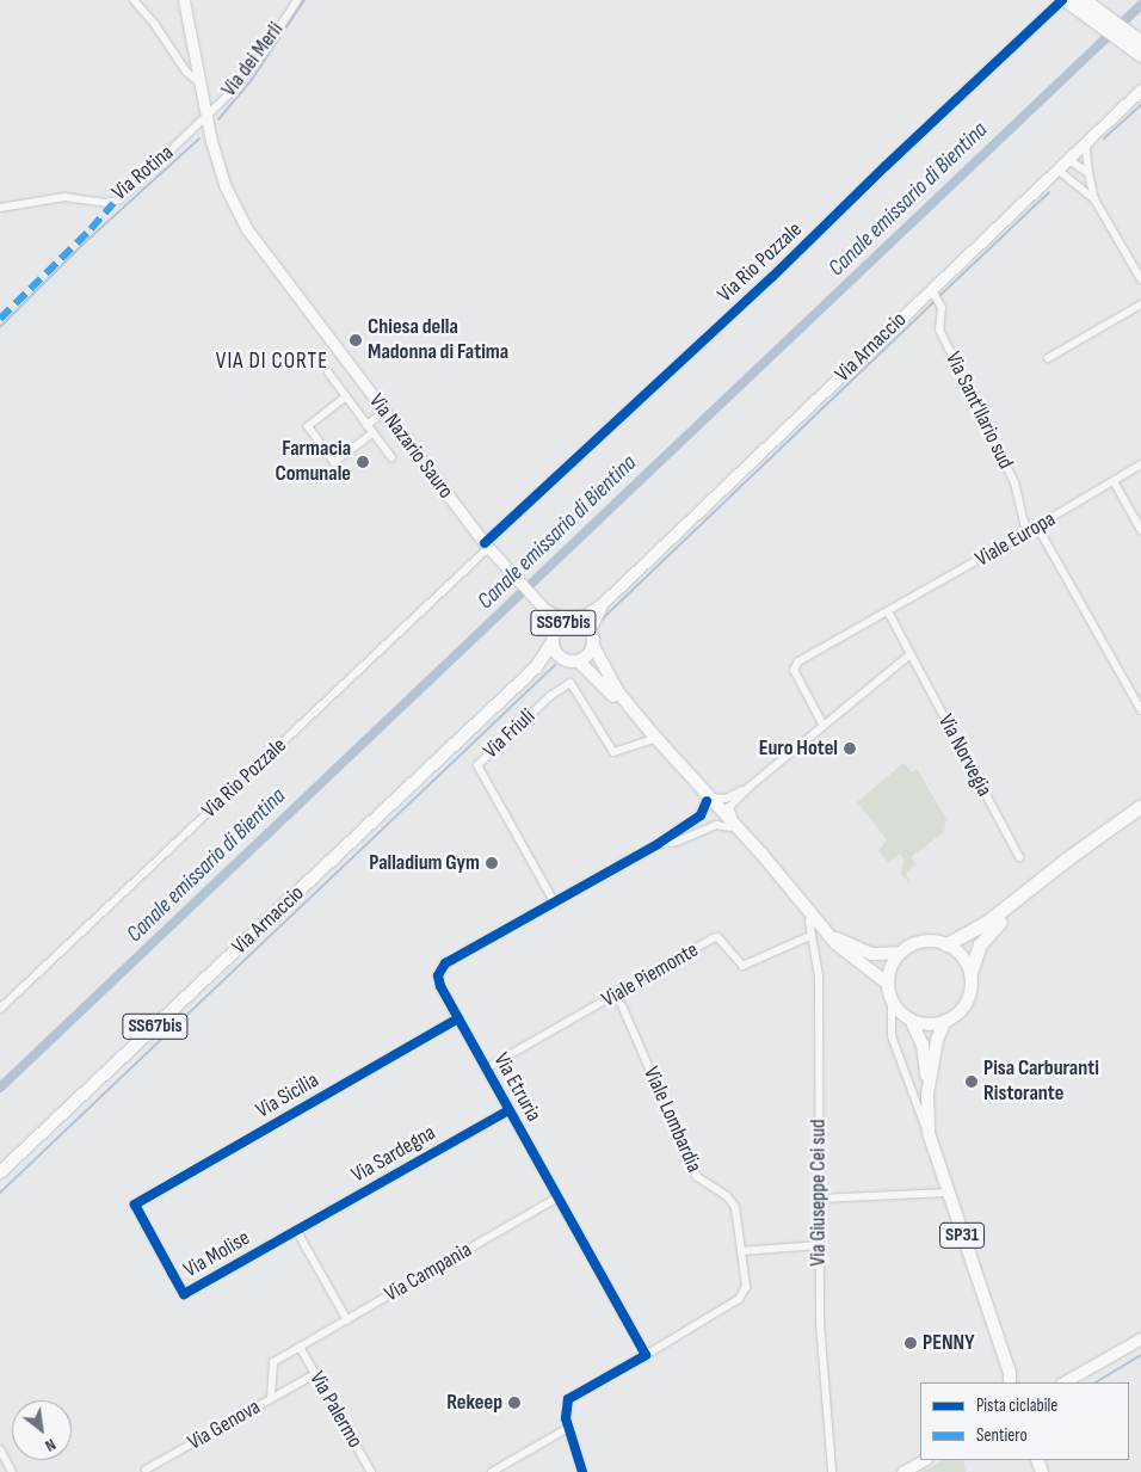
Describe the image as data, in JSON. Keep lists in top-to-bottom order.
{
  "streets": {
    "main road": [
      "Via Arnaccio",
      "Via Nazario Sauro",
      "SS67bis",
      "SP31"
    ],
    "street": [
      "Via dei Merli",
      "Via Rotina",
      "Via Rio Pozzale",
      "Via Sant'Ilario sud",
      "Viale Europa",
      "Via Friuli",
      "Via Norvegia",
      "Viale Piemonte",
      "Via Etruria",
      "Via Sicilia",
      "Viale Lombardia",
      "Via Sardegna",
      "Via Giuseppe Cei sud",
      "Via Molise",
      "Via Campania",
      "Via Palermo",
      "Via Genova"
    ]
  },
  "crossings": [
    ["Via dei Merli", "Via Rotina"],
    ["Via dei Merli", "Via Nazario Sauro"],
    ["Via Rotina", "Via Nazario Sauro"],
    ["Via Rio Pozzale", "Via Nazario Sauro"],
    ["Via Arnaccio", "Via Sant'Ilario sud"],
    ["Via Arnaccio", "Via Nazario Sauro"],
    ["Via Arnaccio", "SS67bis"],
    ["Via Sant'Ilario sud", "Viale Europa"],
    ["Via Nazario Sauro", "SS67bis"],
    ["Via Friuli", "Via Etruria"],
    ["Viale Piemonte", "Via Etruria"],
    ["Viale Piemonte", "Viale Lombardia"],
    ["Viale Piemonte", "Via Giuseppe Cei sud"],
    ["Via Etruria", "Via Sicilia"],
    ["Via Etruria", "Viale Lombardia"],
    ["Via Etruria", "Via Sardegna"],
    ["Via Etruria", "Via Campania"],
    ["Via Sicilia", "Via Molise"],
    ["Via Sardegna", "Via Molise"],
    ["Via Campania", "Via Palermo"],
    ["Via Campania", "Via Genova"],
    ["Via Palermo", "Via Genova"]
  ],
  "districts": ["VIA DI CORTE"],
  "water": ["Canale emissario di Bientina"],
  "places": [
    "Chiesa della Madonna di Fatima",
    "Farmacia Comunale",
    "Euro Hotel",
    "Palladium Gym",
    "Pisa Carburanti Ristorante",
    "PENNY",
    "Rekeep"
  ],
  "legend": ["Pista ciclabile", "Sentiero"],
  "north": "bottom right"
}
